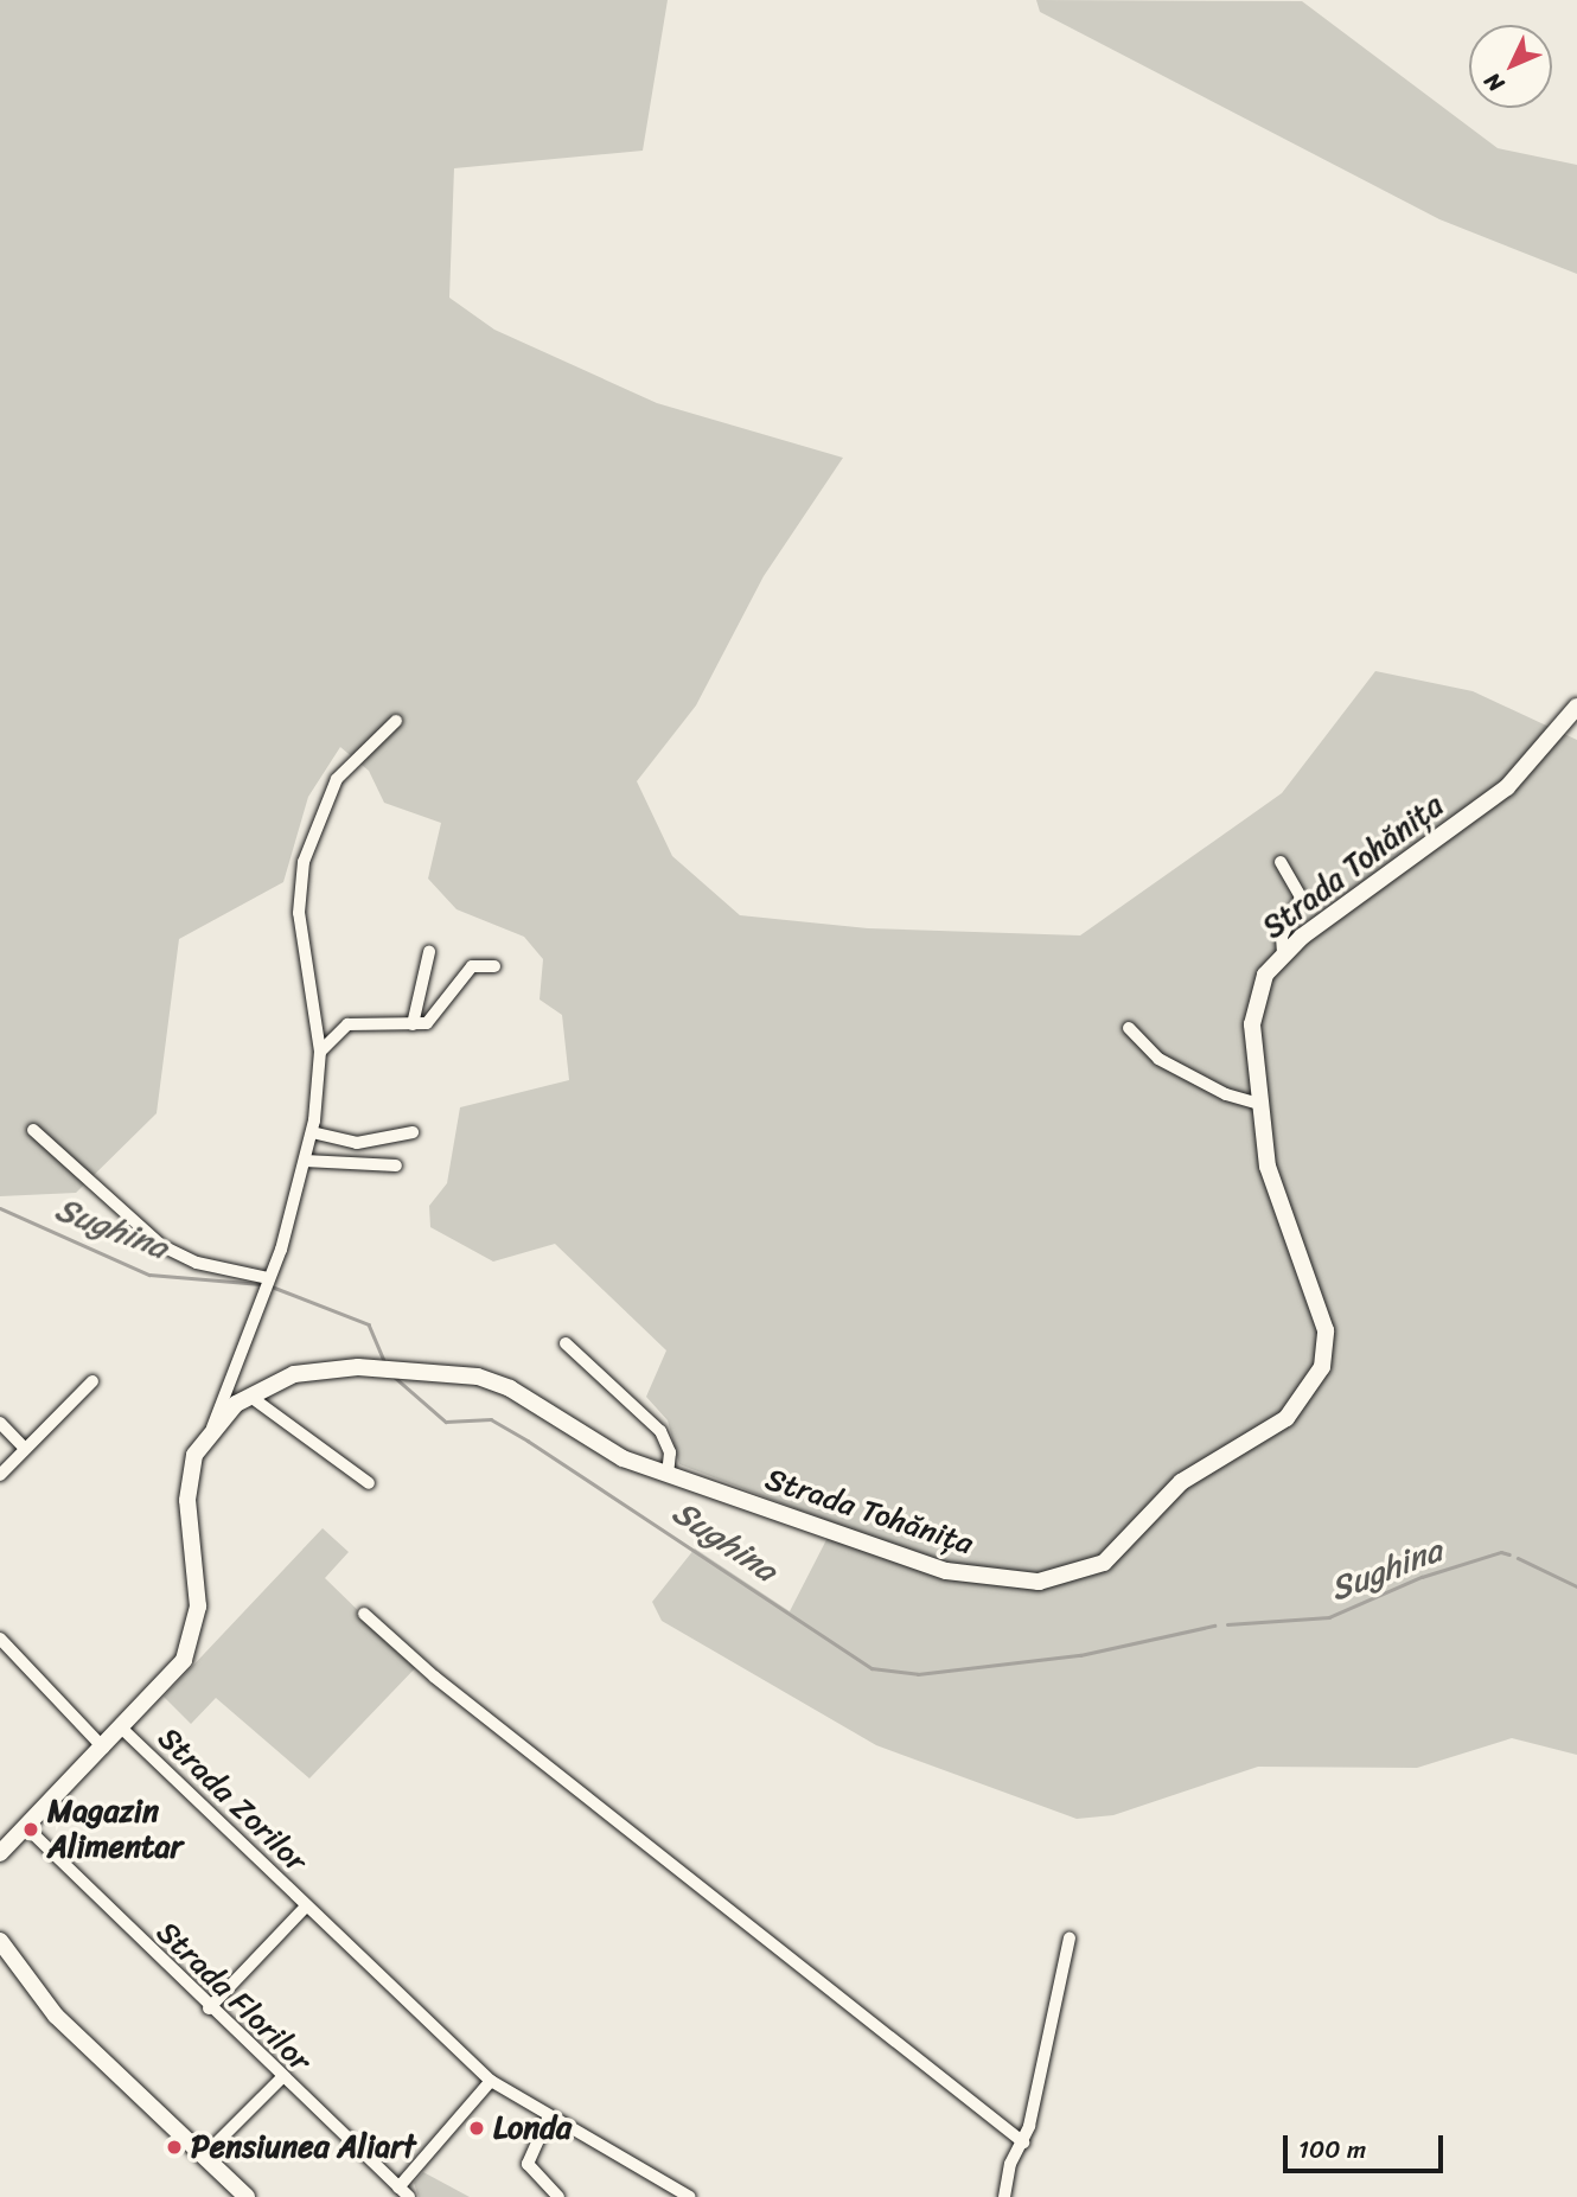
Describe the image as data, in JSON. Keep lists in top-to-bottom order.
{
  "streets": {
    "main road": ["Strada Tohănița"],
    "street": ["Strada Zorilor", "Strada Florilor"]
  },
  "crossings": [
    ["Strada Tohănița", "Strada Zorilor"],
    ["Strada Tohănița", "Strada Florilor"],
    ["Strada Zorilor", "Strada Florilor"]
  ],
  "water": ["Sughina"],
  "places": ["Magazin Alimentar", "Londa", "Pensiunea Aliart"],
  "scale_bar": "100 m",
  "north": "bottom left"
}
